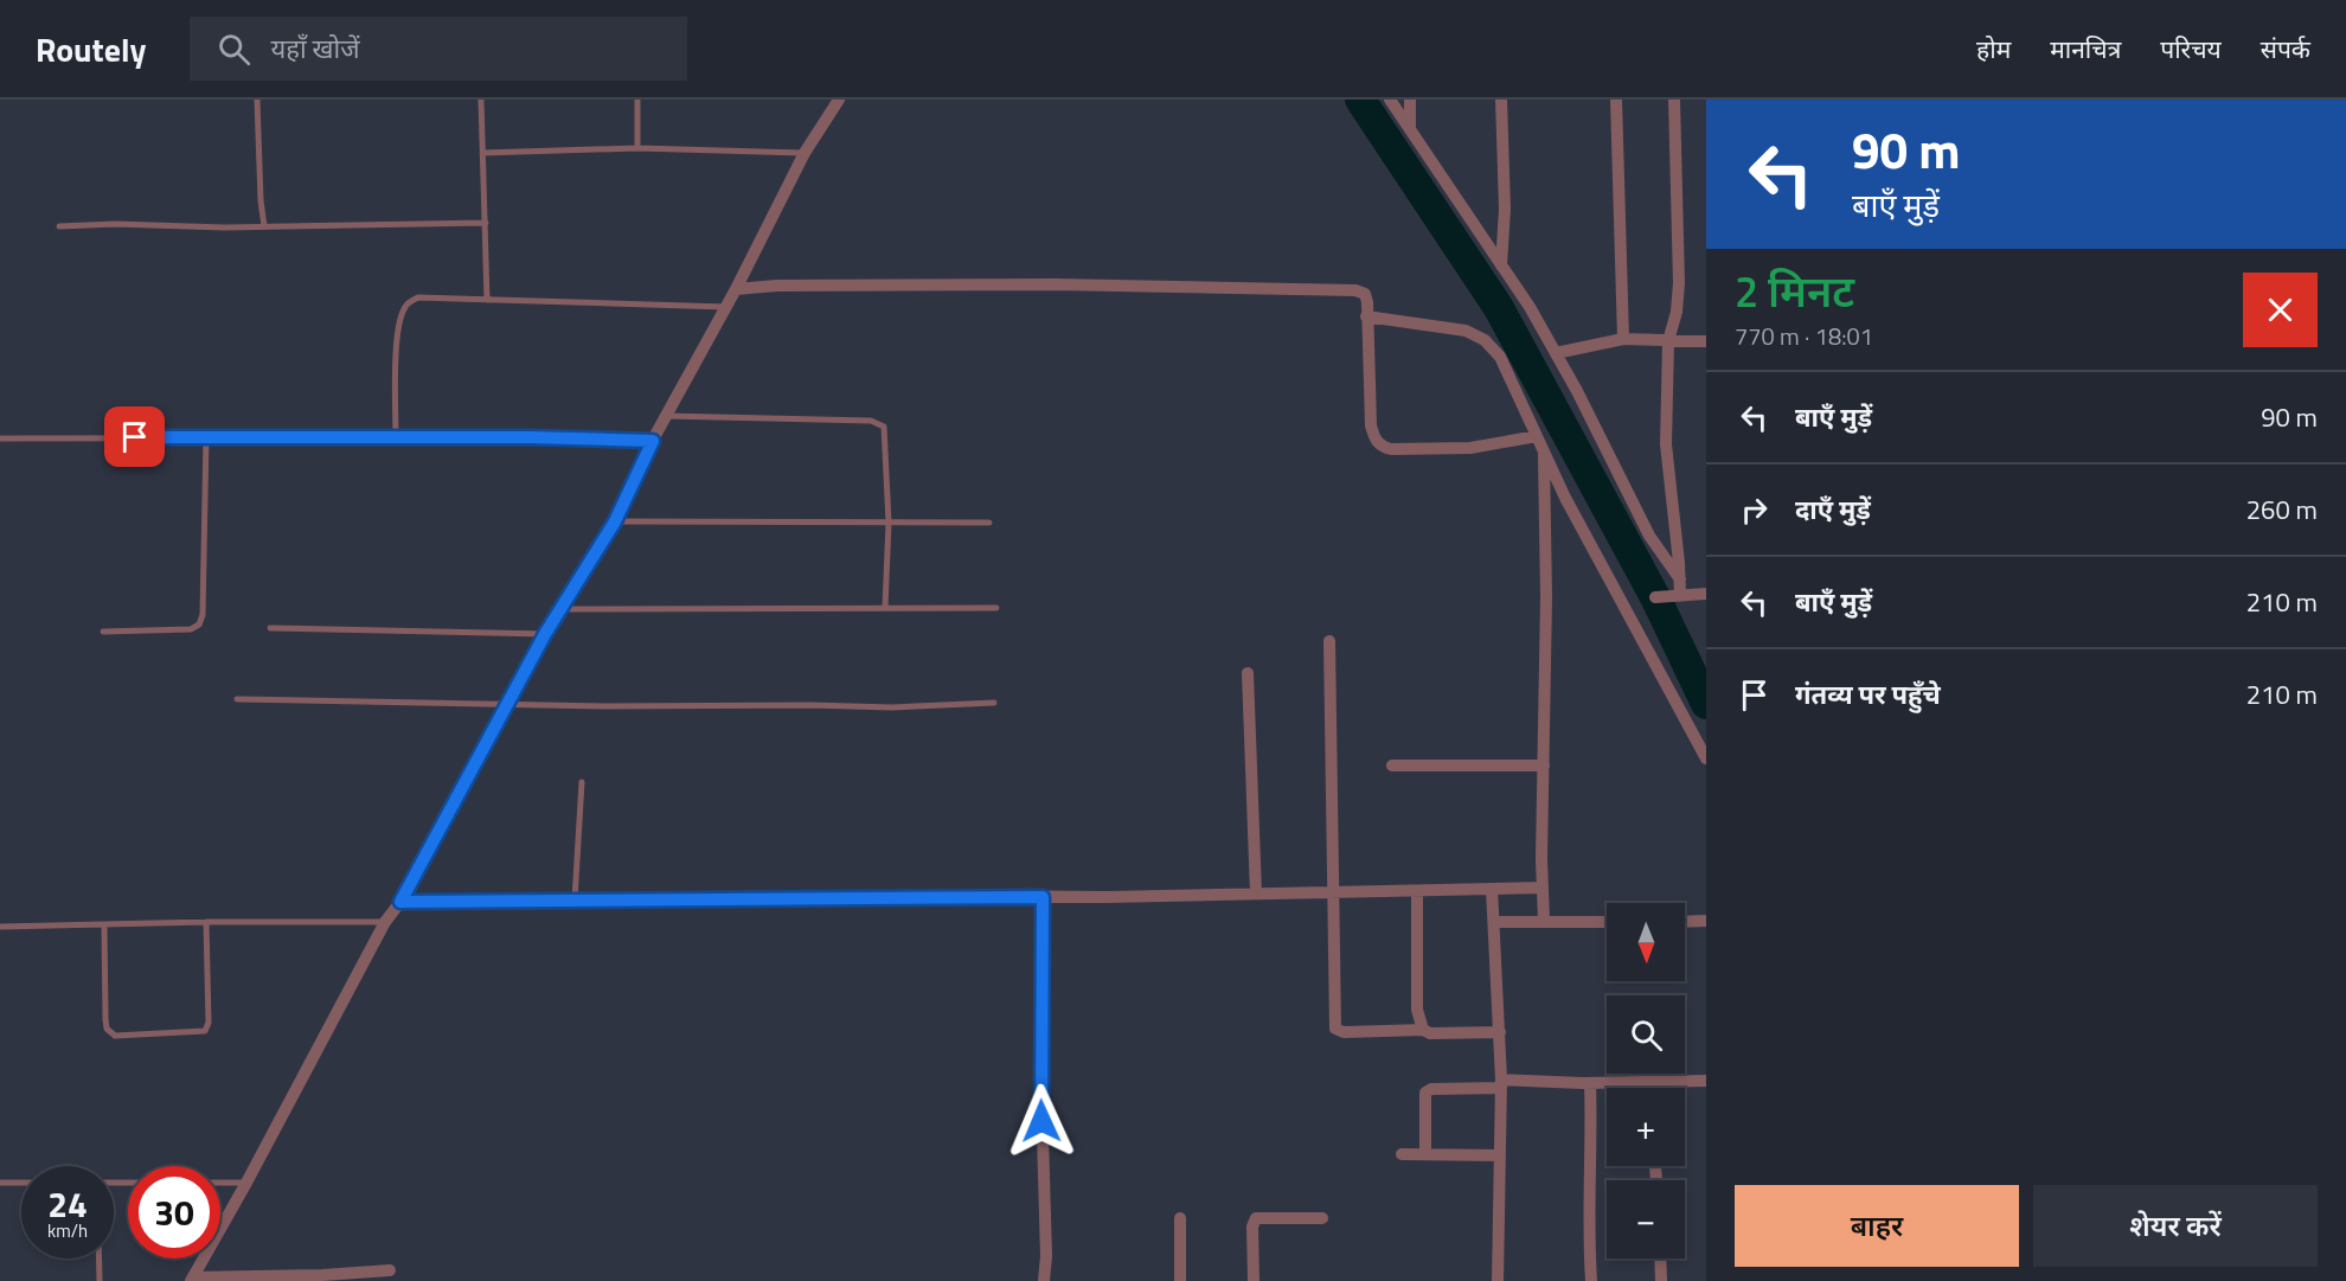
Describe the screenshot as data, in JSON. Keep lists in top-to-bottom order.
{
  "north": "bottom",
  "page": {
    "header": "Routely",
    "search": "यहाँ खोजें",
    "nav": [
      "होम",
      "मानचित्र",
      "परिचय",
      "संपर्क"
    ],
    "turn": ["90 m", "बाएँ मुड़ें"],
    "heading": ["2 मिनट", "770 m · 18:01"],
    "list": [
      {
        "name": "बाएँ मुड़ें",
        "value": "90 m"
      },
      {
        "name": "दाएँ मुड़ें",
        "value": "260 m"
      },
      {
        "name": "बाएँ मुड़ें",
        "value": "210 m"
      },
      {
        "name": "गंतव्य पर पहुँचे",
        "value": "210 m"
      }
    ],
    "map_buttons": ["+", "−"],
    "speed": "24 km/h",
    "limit": "30",
    "buttons": ["बाहर", "शेयर करें"]
  }
}
